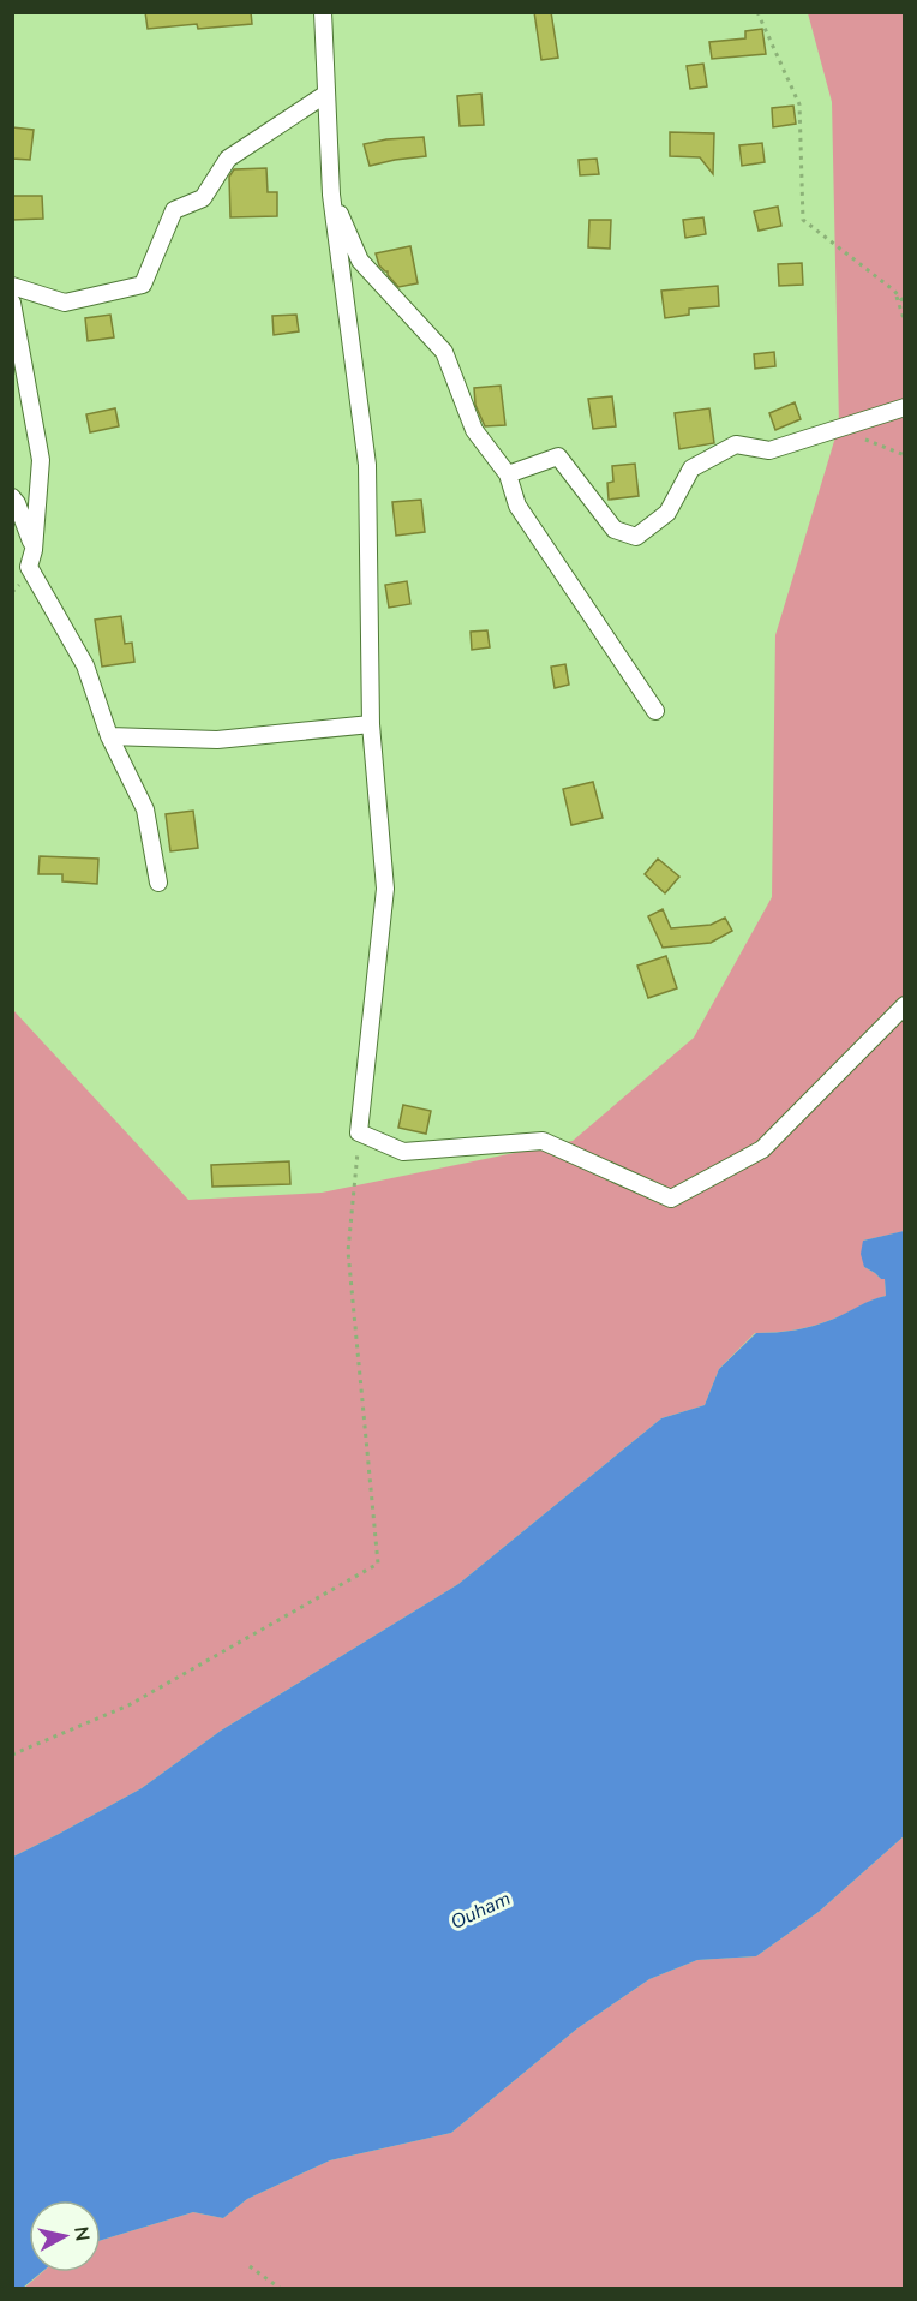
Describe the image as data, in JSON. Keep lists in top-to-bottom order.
{
  "water": ["Ouham"],
  "north": "right"
}
